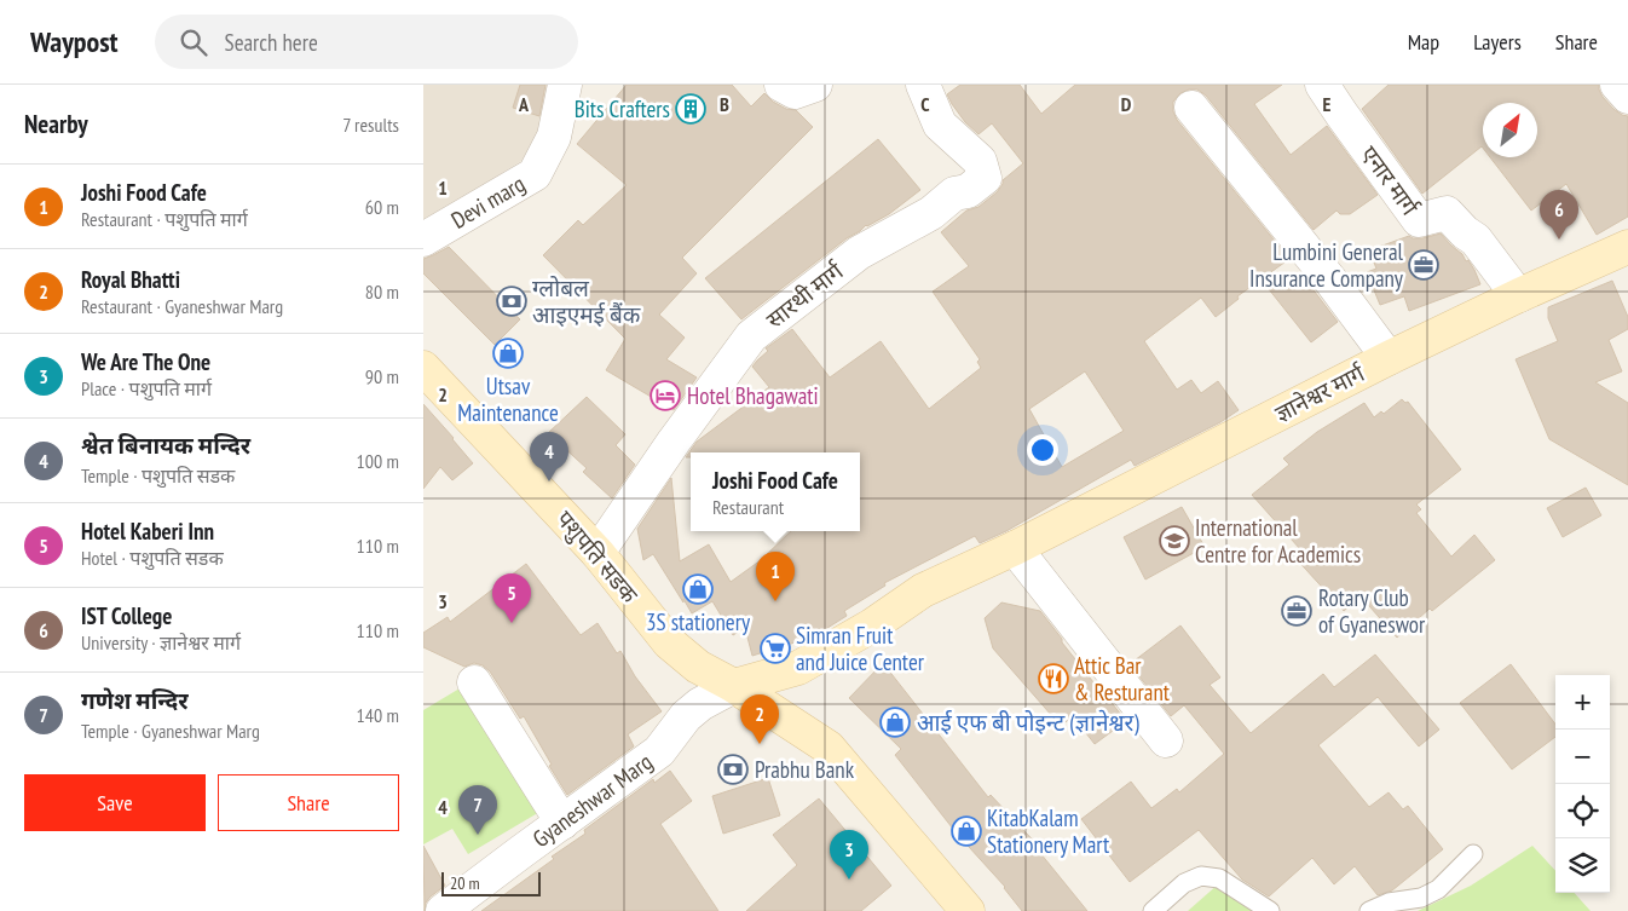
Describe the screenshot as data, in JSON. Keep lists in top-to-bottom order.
{
  "streets": {
    "main road": ["ज्ञानेश्वर मार्ग", "पशुपति सडक"],
    "street": [
      "एनार मार्ग",
      "Devi marg",
      "सारथी मार्ग",
      "Gyaneshwar Marg"
    ]
  },
  "crossings": [
    ["एनार मार्ग", "ज्ञानेश्वर मार्ग"],
    ["सारथी मार्ग", "पशुपति सडक"],
    ["ज्ञानेश्वर मार्ग", "पशुपति सडक"],
    ["ज्ञानेश्वर मार्ग", "Gyaneshwar Marg"],
    ["पशुपति सडक", "Gyaneshwar Marg"]
  ],
  "places": {
    "building": ["Bits Crafters"],
    "office": ["Lumbini General Insurance Company", "Rotary Club of Gyaneswor"],
    "bank": ["ग्लोबल आइएमई बैंक", "Prabhu Bank"],
    "shop": [
      "Utsav Maintenance",
      "3S stationery",
      "आई एफ बी पोइन्ट (ज्ञानेश्वर)",
      "KitabKalam Stationery Mart"
    ],
    "hotel": ["Hotel Bhagawati"],
    "school or university": ["International Centre for Academics"],
    "supermarket": ["Simran Fruit and Juice Center"],
    "restaurant": ["Attic Bar & Resturant"]
  },
  "scale_bar": "20 m",
  "north": "top right",
  "page": {
    "header": "Waypost",
    "search": "Search here",
    "nav": ["Map", "Layers", "Share"],
    "heading": ["Nearby", "7 results"],
    "list": [
      {
        "mark": "1",
        "name": "Joshi Food Cafe",
        "note": "Restaurant · पशुपति मार्ग",
        "value": "60 m"
      },
      {
        "mark": "2",
        "name": "Royal Bhatti",
        "note": "Restaurant · Gyaneshwar Marg",
        "value": "80 m"
      },
      {
        "mark": "3",
        "name": "We Are The One",
        "note": "Place · पशुपति मार्ग",
        "value": "90 m"
      },
      {
        "mark": "4",
        "name": "श्वेत बिनायक मन्दिर",
        "note": "Temple · पशुपति सडक",
        "value": "100 m"
      },
      {
        "mark": "5",
        "name": "Hotel Kaberi Inn",
        "note": "Hotel · पशुपति सडक",
        "value": "110 m"
      },
      {
        "mark": "6",
        "name": "IST College",
        "note": "University · ज्ञानेश्वर मार्ग",
        "value": "110 m"
      },
      {
        "mark": "7",
        "name": "गणेश मन्दिर",
        "note": "Temple · Gyaneshwar Marg",
        "value": "140 m"
      }
    ],
    "pins": [
      "6",
      "4",
      "1",
      "5",
      "2",
      "7",
      "3"
    ],
    "popup": ["Joshi Food Cafe", "Restaurant"],
    "map_buttons": ["+", "−"],
    "buttons": ["Save", "Share"],
    "scale": "20 m"
  },
  "grid": {
    "columns": [
      "A",
      "B",
      "C",
      "D",
      "E"
    ],
    "rows": [
      "1",
      "2",
      "3",
      "4"
    ]
  }
}
